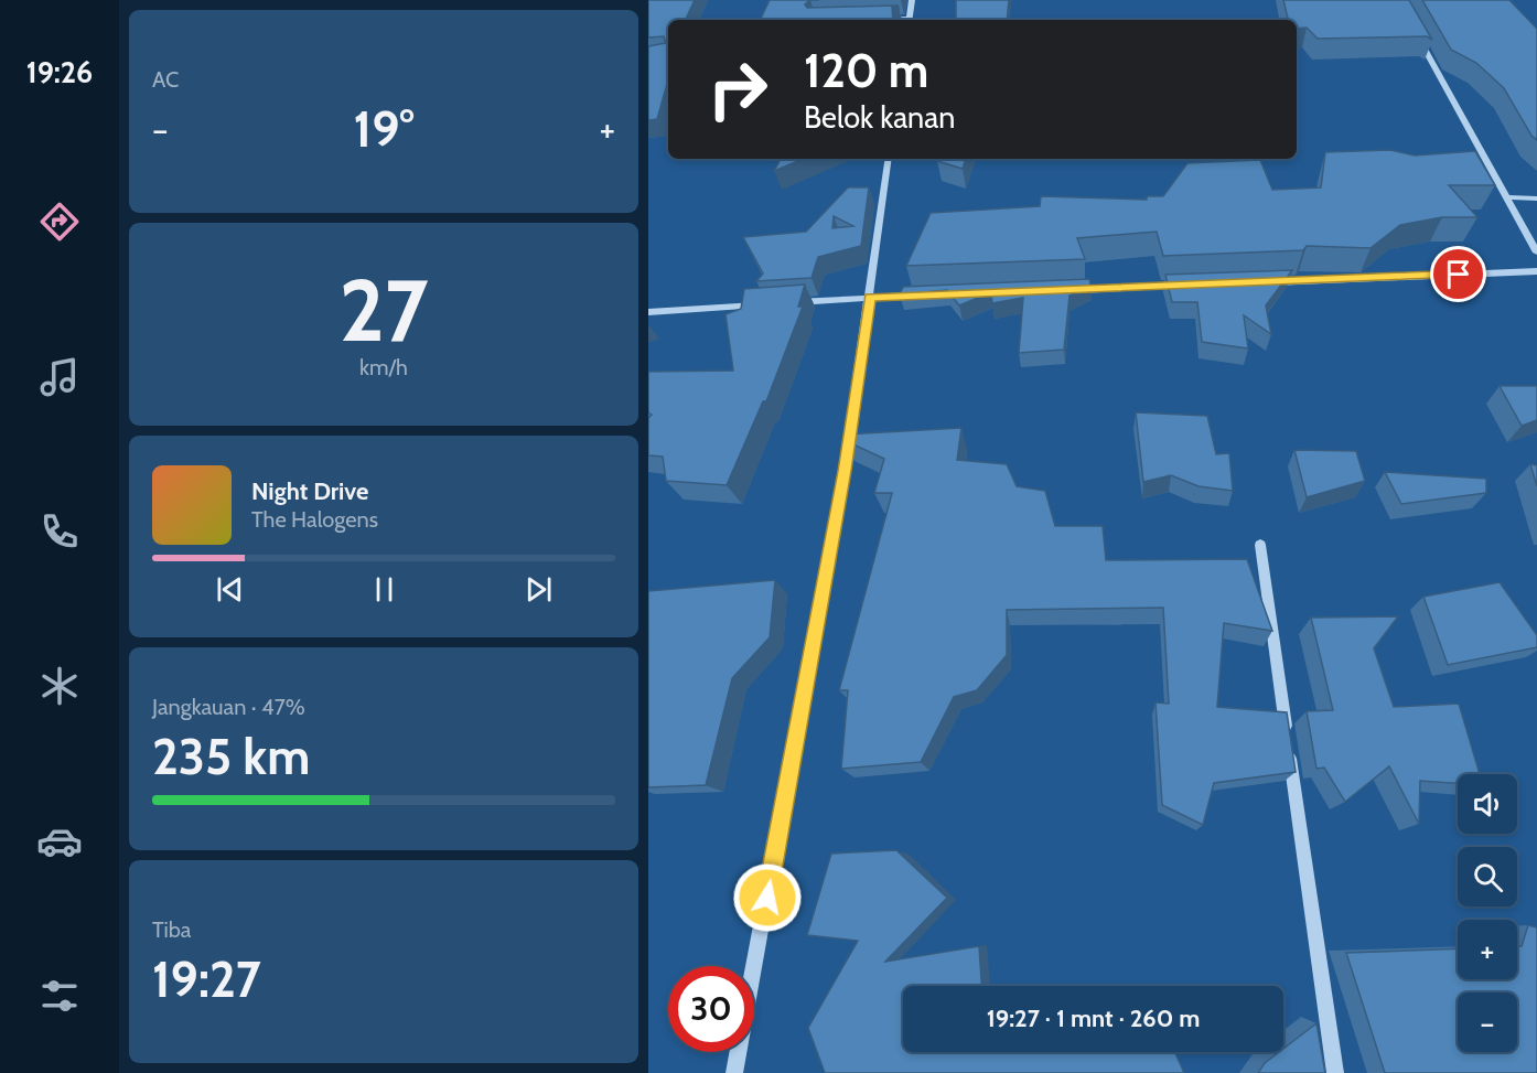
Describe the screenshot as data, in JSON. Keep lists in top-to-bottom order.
{
  "page": {
    "tabs": "19:26",
    "tile": [
      "AC",
      ["27", "km/h"],
      ["Jangkauan · 47%", "235 km"],
      ["Tiba", "19:27"]
    ],
    "turn": ["120 m", "Belok kanan"],
    "heat": ["−", "19°", "+"],
    "song": ["Night Drive", "The Halogens"],
    "map_buttons": ["+", "−"],
    "limit": "30",
    "trip": "19:27 · 1 mnt · 260 m"
  }
}
